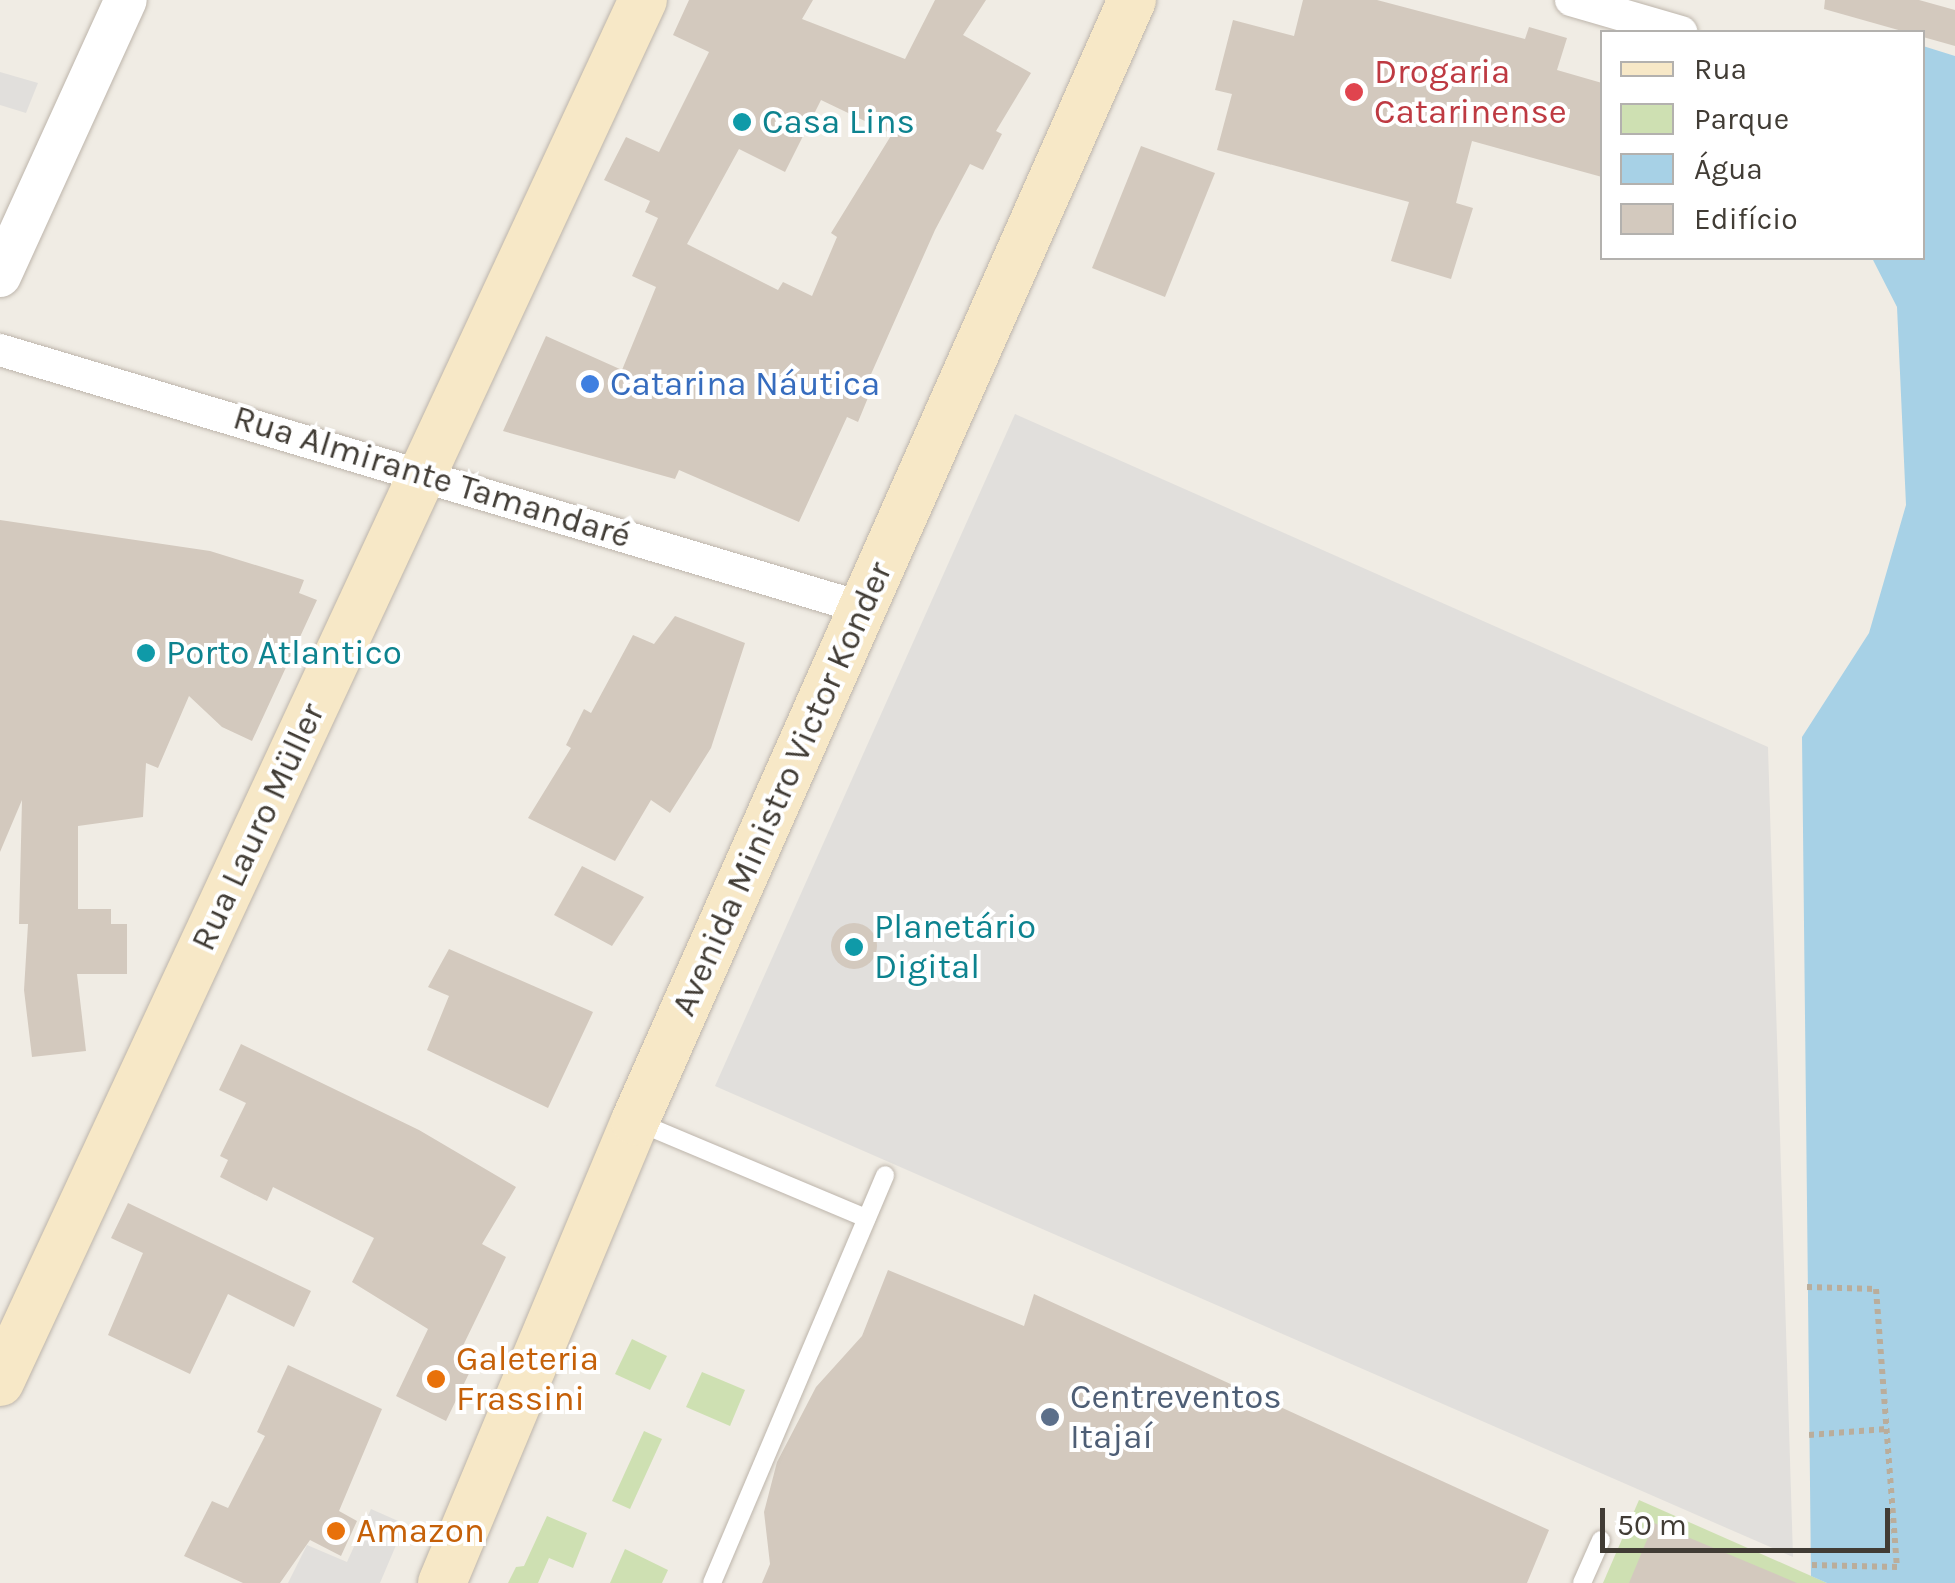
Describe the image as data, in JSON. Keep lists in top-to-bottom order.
{
  "streets": {
    "main road": ["Avenida Ministro Victor Konder", "Rua Lauro Müller"],
    "street": ["Rua Almirante Tamandaré"]
  },
  "crossings": [
    ["Rua Almirante Tamandaré", "Avenida Ministro Victor Konder"],
    ["Rua Almirante Tamandaré", "Rua Lauro Müller"]
  ],
  "places": [
    "Drogaria Catarinense",
    "Casa Lins",
    "Catarina Náutica",
    "Porto Atlantico",
    "Planetário Digital",
    "Galeteria Frassini",
    "Centreventos Itajaí",
    "Amazon"
  ],
  "legend": [
    "Rua",
    "Parque",
    "Água",
    "Edifício"
  ],
  "scale_bar": "50 m"
}
